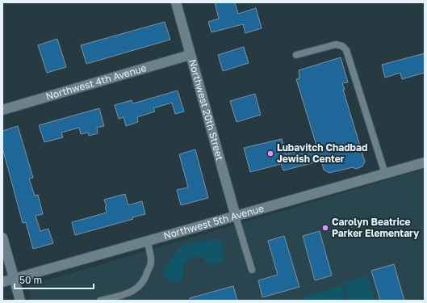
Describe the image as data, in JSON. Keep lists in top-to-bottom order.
{
  "streets": {
    "street": ["Northwest 4th Avenue", "Northwest 20th Street", "Northwest 5th Avenue"]
  },
  "crossings": [
    ["Northwest 4th Avenue", "Northwest 20th Street"],
    ["Northwest 20th Street", "Northwest 5th Avenue"]
  ],
  "places": ["Lubavitch Chadbad Jewish Center", "Carolyn Beatrice Parker Elementary"],
  "scale_bar": "50 m"
}
